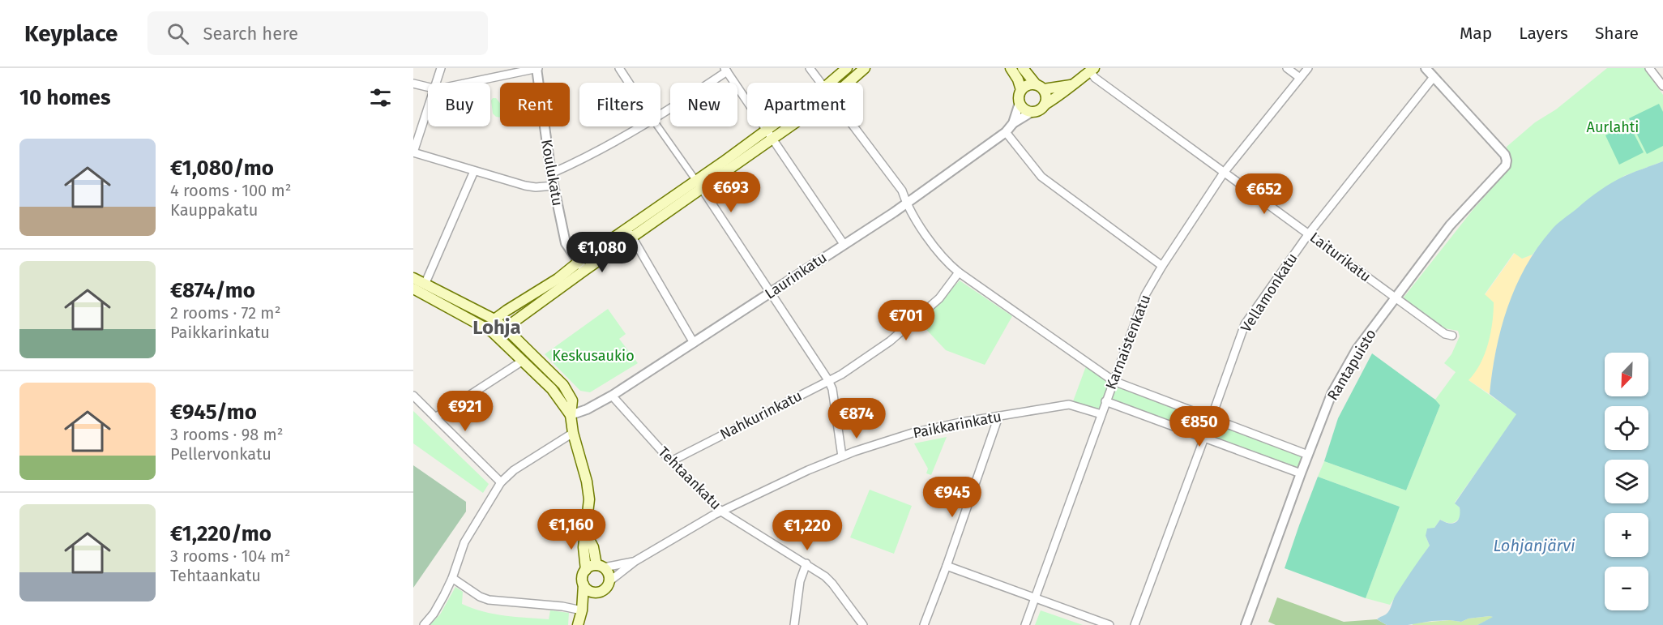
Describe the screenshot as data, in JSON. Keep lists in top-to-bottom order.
{
  "streets": {
    "street": [
      "Koulukatu",
      "Laiturikatu",
      "Laurinkatu",
      "Vellamonkatu",
      "Karnaistenkatu",
      "Rantapuisto",
      "Nahkurinkatu",
      "Paikkarinkatu",
      "Tehtaankatu"
    ]
  },
  "crossings": [
    ["Laiturikatu", "Vellamonkatu"],
    ["Laiturikatu", "Karnaistenkatu"],
    ["Laiturikatu", "Rantapuisto"],
    ["Laurinkatu", "Tehtaankatu"],
    ["Vellamonkatu", "Rantapuisto"],
    ["Karnaistenkatu", "Paikkarinkatu"],
    ["Nahkurinkatu", "Tehtaankatu"],
    ["Paikkarinkatu", "Tehtaankatu"]
  ],
  "districts": ["Lohja"],
  "water": ["Lohjanjärvi"],
  "parks": ["Aurlahti", "Keskusaukio"],
  "north": "bottom left",
  "page": {
    "header": "Keyplace",
    "search": "Search here",
    "nav": ["Map", "Layers", "Share"],
    "heading": "10 homes",
    "chip": [
      "Buy",
      "Rent",
      "Filters",
      "New",
      "Apartment"
    ],
    "list": [
      {
        "name": "€1,080/mo",
        "note": "4 rooms · 100 m² · Kauppakatu"
      },
      {
        "name": "€874/mo",
        "note": "2 rooms · 72 m² · Paikkarinkatu"
      },
      {
        "name": "€945/mo",
        "note": "3 rooms · 98 m² · Pellervonkatu"
      },
      {
        "name": "€1,220/mo",
        "note": "3 rooms · 104 m² · Tehtaankatu"
      }
    ],
    "price": [
      "€693",
      "€652",
      "€1,080",
      "€701",
      "€921",
      "€874",
      "€850",
      "€945",
      "€1,160",
      "€1,220"
    ],
    "map_buttons": ["+", "−"]
  }
}
